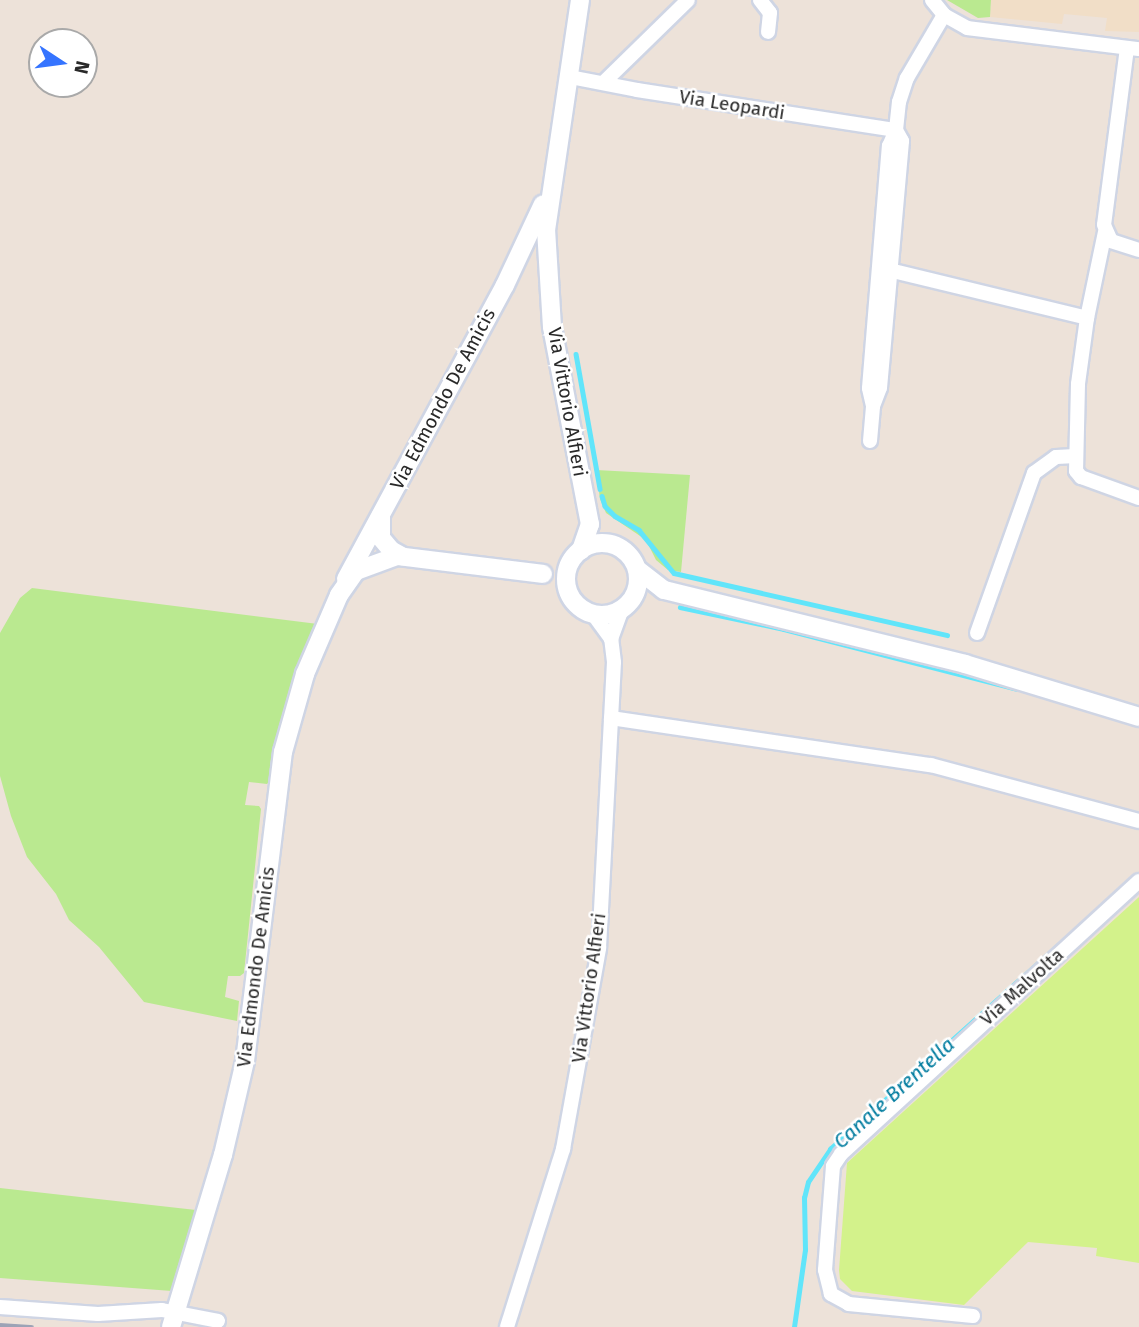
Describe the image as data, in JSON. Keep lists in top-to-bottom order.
{
  "streets": {
    "street": [
      "Via Leopardi",
      "Via Edmondo De Amicis",
      "Via Vittorio Alfieri",
      "Via Malvolta"
    ]
  },
  "crossings": [
    ["Via Leopardi", "Via Edmondo De Amicis"],
    ["Via Edmondo De Amicis", "Via Vittorio Alfieri"]
  ],
  "water": ["Canale Brentella"],
  "north": "right"
}
